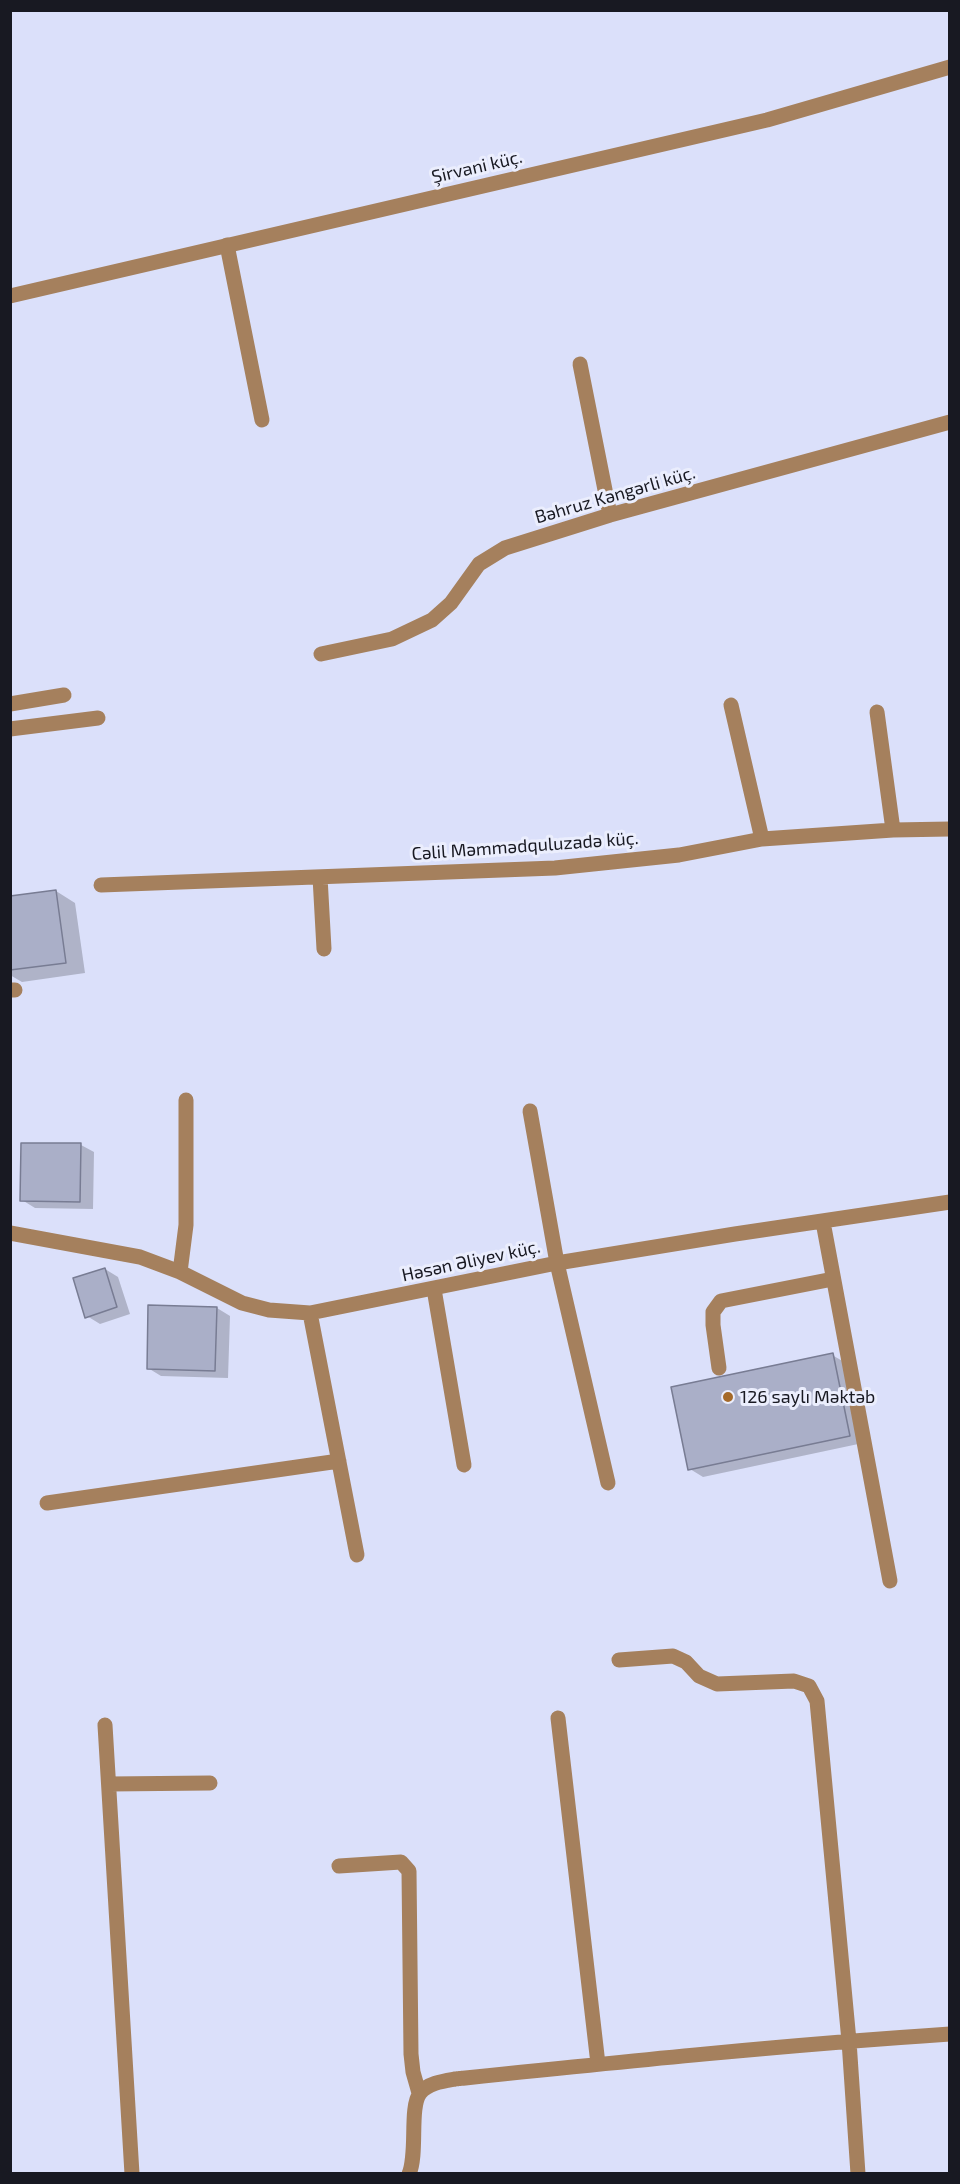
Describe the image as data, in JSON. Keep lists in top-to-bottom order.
{
  "streets": {
    "street": [
      "Şirvani küç.",
      "Bəhruz Kəngərli küç.",
      "Cəlil Məmmədquluzadə küç.",
      "Həsən Əliyev küç."
    ]
  },
  "places": ["126 saylı Məktəb"]
}
